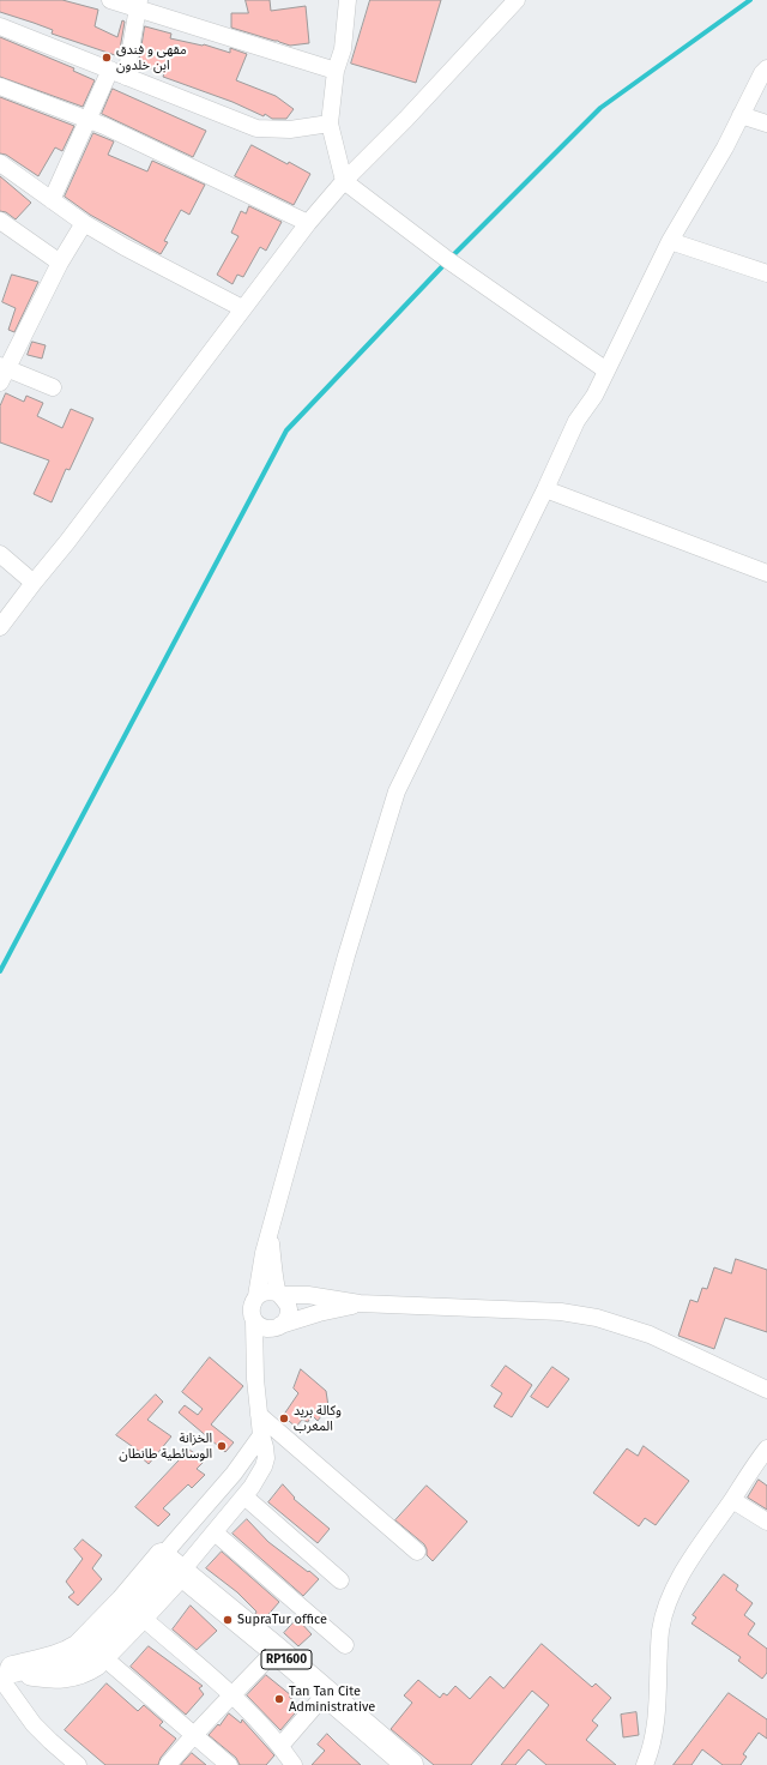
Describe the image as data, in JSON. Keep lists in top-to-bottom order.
{
  "streets": {
    "main road": ["RP1600"]
  },
  "places": [
    "مقهى و فندق ابن خلدون",
    "وكالة بريد المغرب",
    "الخزانة الوسائطية طانطان",
    "SupraTur office",
    "Tan Tan Cite Administrative"
  ]
}
